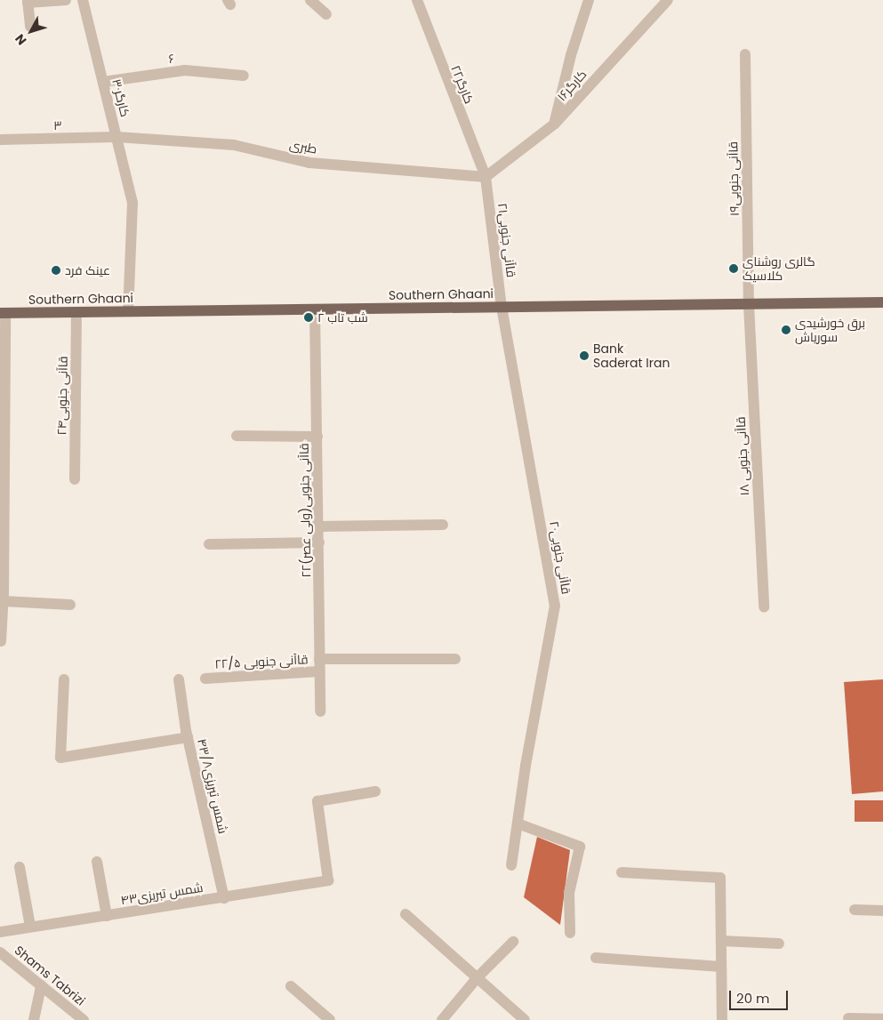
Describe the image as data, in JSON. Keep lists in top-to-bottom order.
{
  "streets": {
    "main road": ["Southern Ghaani"],
    "street": [
      "۶",
      "۲۲کارگر",
      "کارگر۱۶",
      "کارگر۳۰",
      "۳",
      "طبری",
      "قاآنی جنوبی۱۹",
      "قاآنی جنوبی۲۱",
      "۲۴قاآنی جنوبی",
      "قاآنی جنوبی ۱۸",
      "۲۲قاآنی جنوبی(ولی عصر)",
      "۲۰قاآنی جنوبی",
      "قاآنی جنوبی ۲۲/۵",
      "شمس تبریزی۴۳/۸",
      "شمس تبریزی۴۳",
      "Shams Tabrizi"
    ]
  },
  "crossings": [
    ["۶", "کارگر۳۰"],
    ["۲۲کارگر", "کارگر۱۶"],
    ["۲۲کارگر", "طبری"],
    ["۲۲کارگر", "قاآنی جنوبی۲۱"],
    ["کارگر۱۶", "طبری"],
    ["کارگر۱۶", "قاآنی جنوبی۲۱"],
    ["کارگر۳۰", "۳"],
    ["کارگر۳۰", "طبری"],
    ["کارگر۳۰", "Southern Ghaani"],
    ["۳", "طبری"],
    ["طبری", "قاآنی جنوبی۲۱"],
    ["قاآنی جنوبی۱۹", "Southern Ghaani"],
    ["قاآنی جنوبی۱۹", "قاآنی جنوبی ۱۸"],
    ["قاآنی جنوبی۲۱", "Southern Ghaani"],
    ["قاآنی جنوبی۲۱", "۲۰قاآنی جنوبی"],
    ["Southern Ghaani", "۲۴قاآنی جنوبی"],
    ["Southern Ghaani", "قاآنی جنوبی ۱۸"],
    ["Southern Ghaani", "۲۲قاآنی جنوبی(ولی عصر)"],
    ["Southern Ghaani", "۲۰قاآنی جنوبی"],
    ["۲۲قاآنی جنوبی(ولی عصر)", "قاآنی جنوبی ۲۲/۵"],
    ["شمس تبریزی۴۳/۸", "شمس تبریزی۴۳"]
  ],
  "places": [
    "گالری روشنای کلاسیک",
    "عینک فرد",
    "شب تاب ۲",
    "برق خورشیدی سوریاش",
    "Bank Saderat Iran"
  ],
  "scale_bar": "20 m",
  "north": "bottom left"
}
